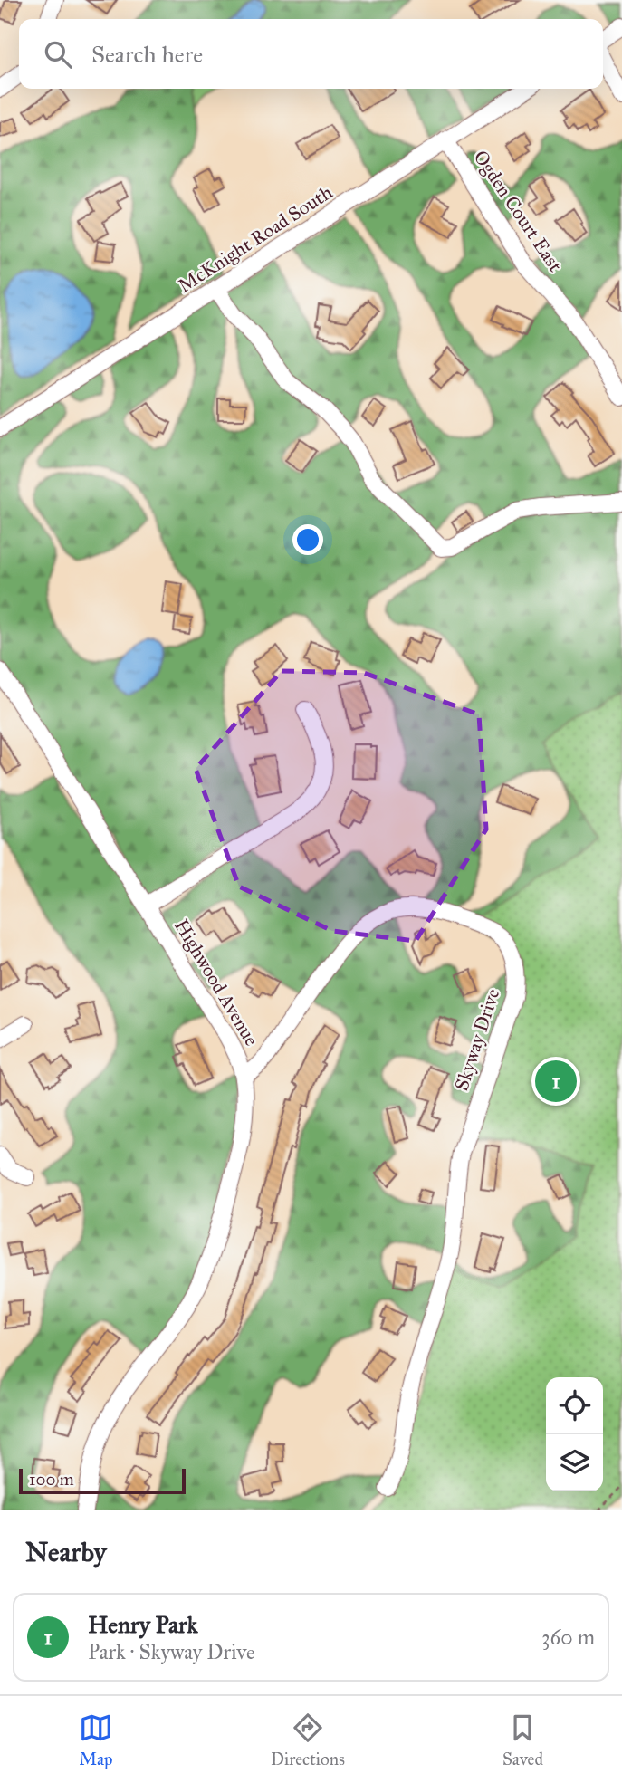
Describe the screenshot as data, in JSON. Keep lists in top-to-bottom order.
{
  "streets": {
    "street": [
      "Ogden Court East",
      "McKnight Road South",
      "Highwood Avenue",
      "Skyway Drive"
    ]
  },
  "crossings": [
    ["Ogden Court East", "McKnight Road South"],
    ["Highwood Avenue", "Skyway Drive"]
  ],
  "scale_bar": "100 m",
  "page": {
    "search": "Search here",
    "pins": "1",
    "scale": "100 m",
    "heading": "Nearby",
    "list": [
      {
        "mark": "1",
        "name": "Henry Park",
        "note": "Park · Skyway Drive",
        "value": "360 m"
      }
    ],
    "nav": ["Map", "Directions", "Saved"]
  }
}
